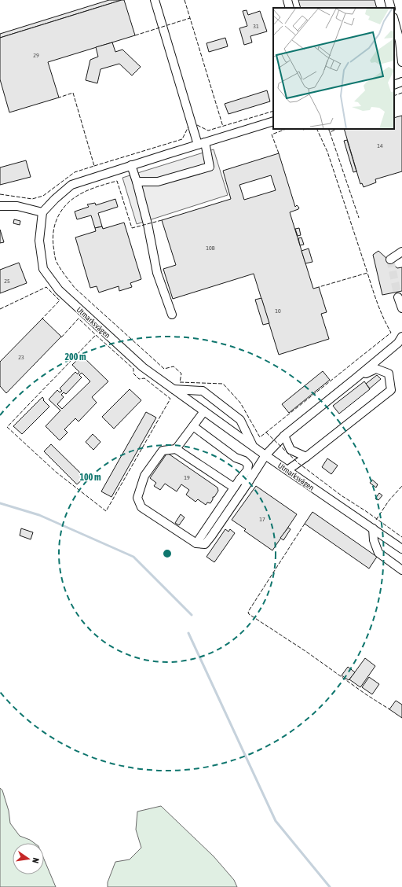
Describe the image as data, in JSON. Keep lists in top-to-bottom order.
{
  "streets": {
    "street": ["Utmarksvägen"]
  },
  "house_numbers": [
    "31",
    "29",
    "14",
    "10B",
    "25",
    "10",
    "23",
    "19",
    "17"
  ],
  "north": "right",
  "rings": ["200 m", "100 m"]
}
